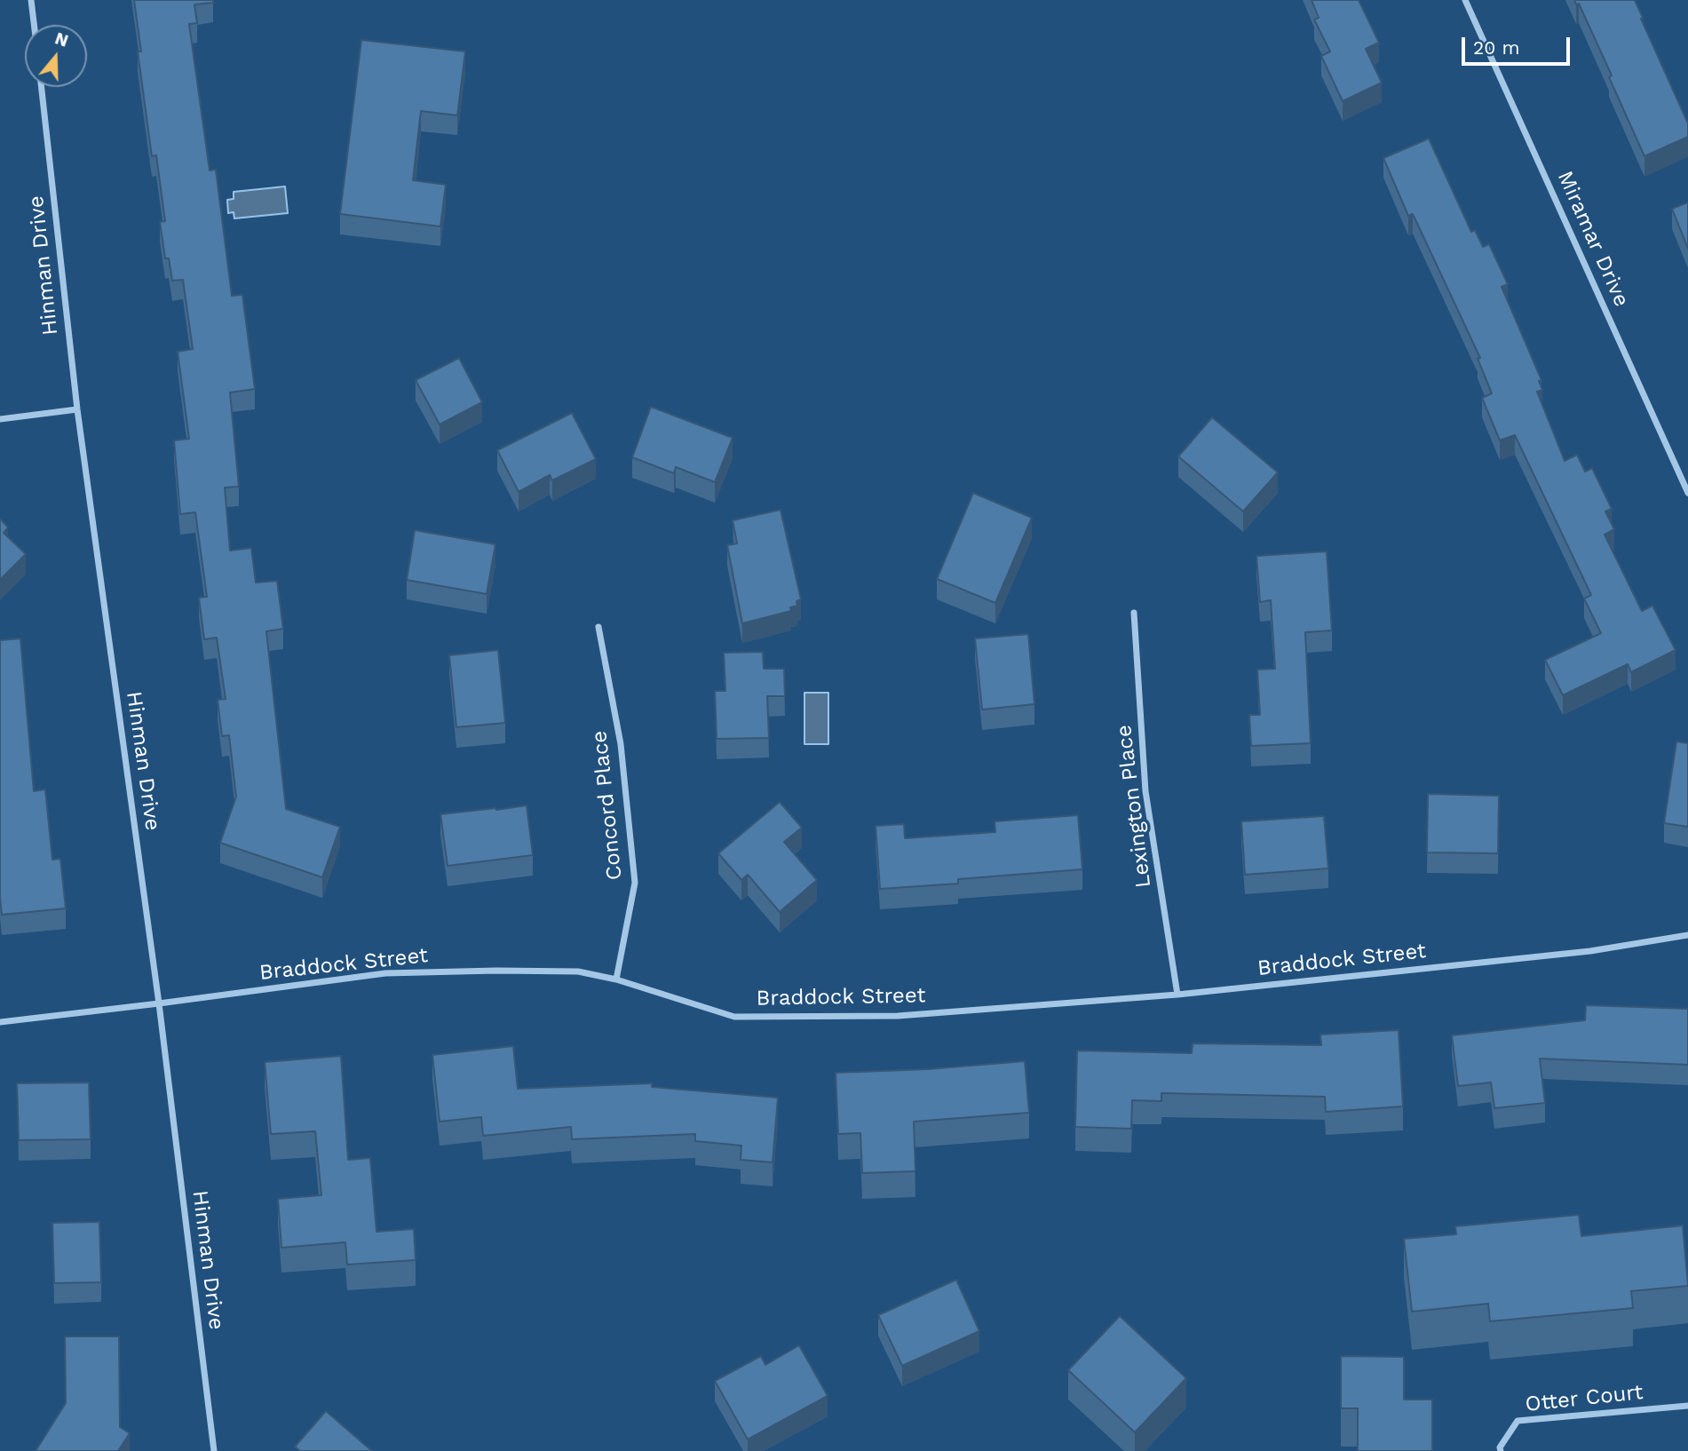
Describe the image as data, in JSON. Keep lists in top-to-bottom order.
{
  "streets": {
    "street": [
      "Miramar Drive",
      "Hinman Drive",
      "Concord Place",
      "Lexington Place",
      "Braddock Street",
      "Otter Court"
    ]
  },
  "crossings": [
    ["Hinman Drive", "Braddock Street"],
    ["Concord Place", "Braddock Street"],
    ["Lexington Place", "Braddock Street"]
  ],
  "scale_bar": "20 m",
  "north": "top"
}
